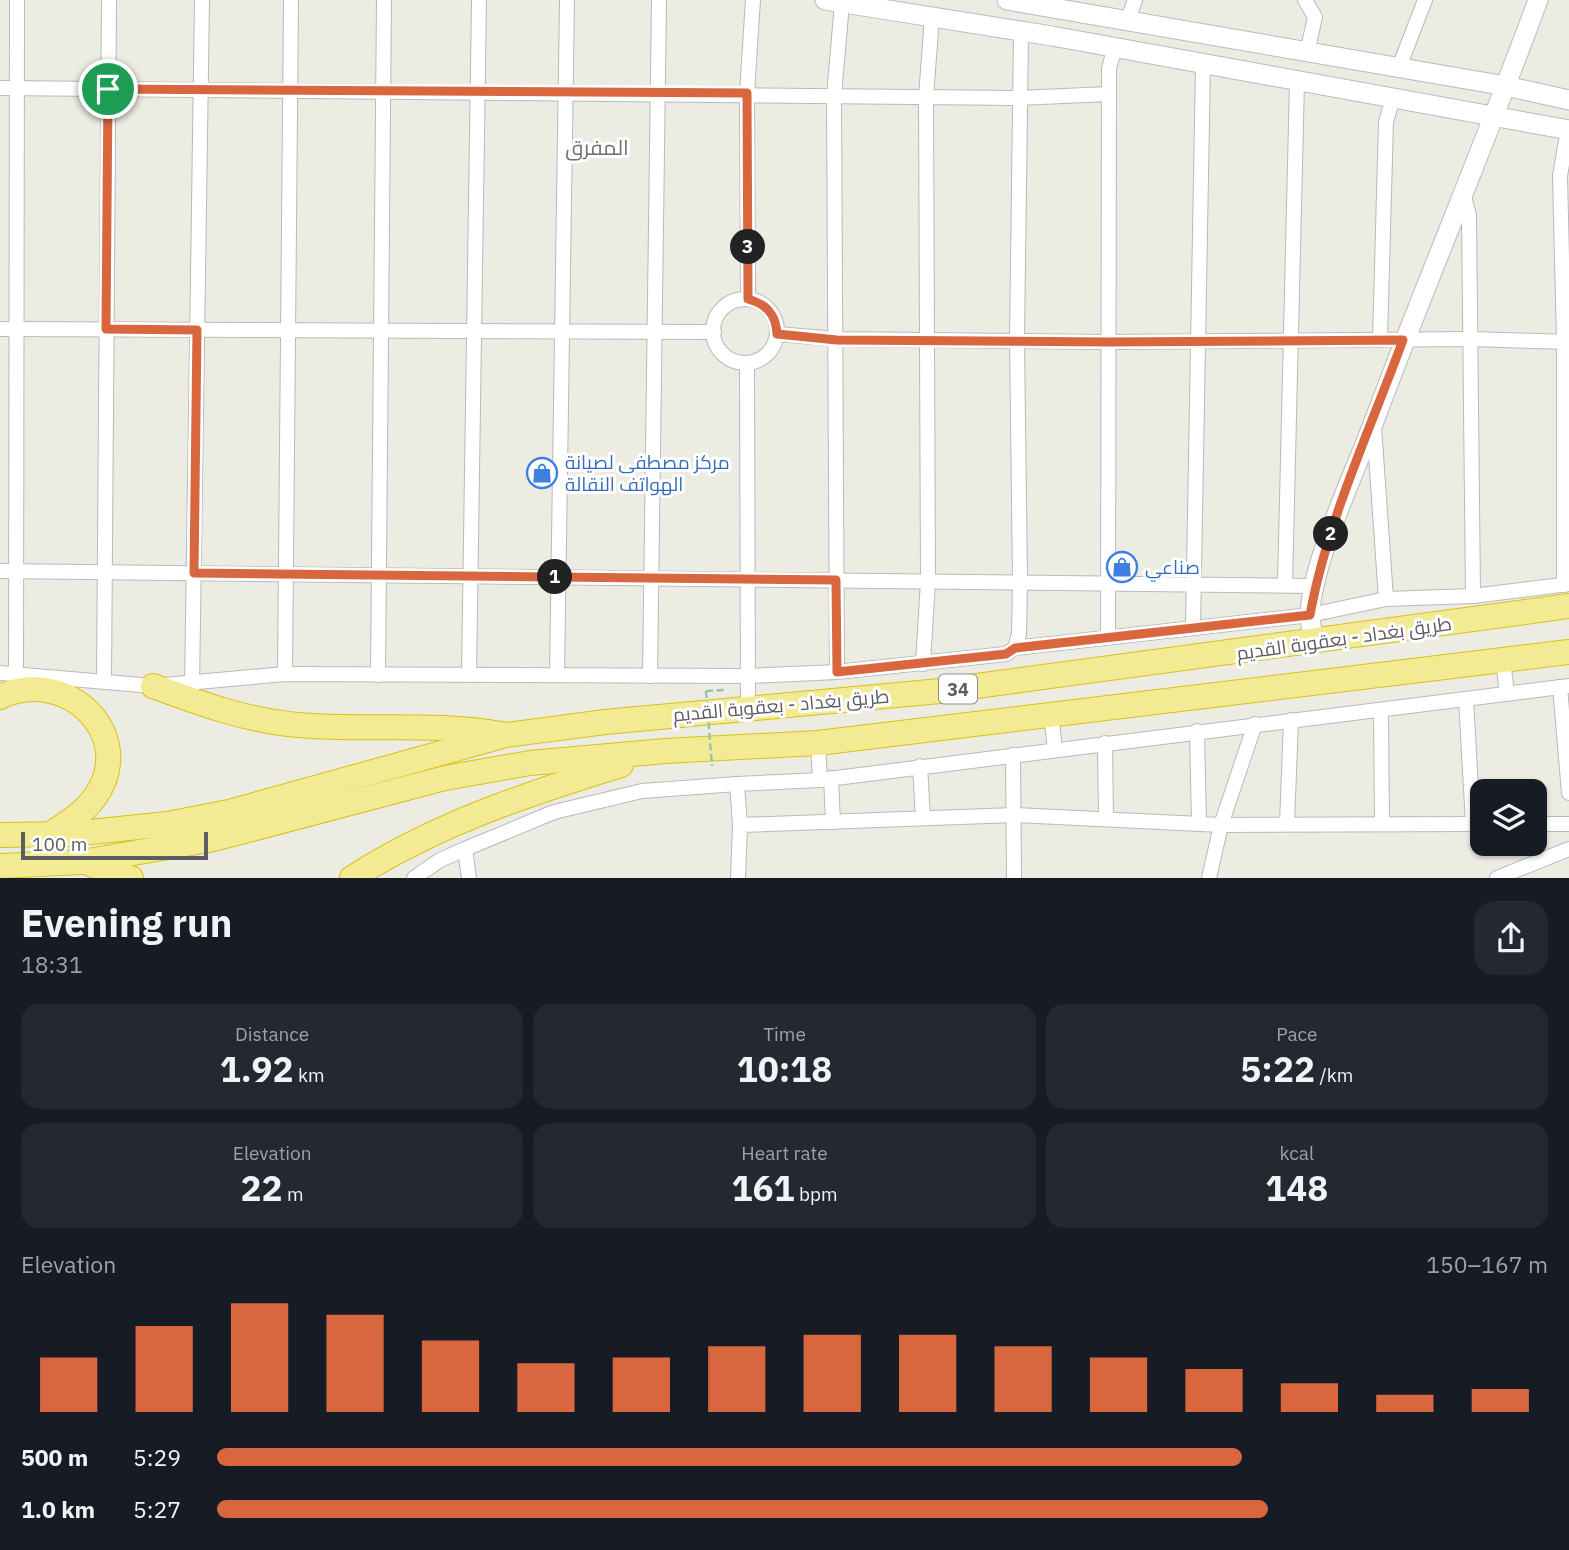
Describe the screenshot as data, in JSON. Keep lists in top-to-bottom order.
{
  "streets": {
    "highway": ["طريق بغداد - بعقوبة القديم", "34"]
  },
  "districts": ["المفرق"],
  "places": {
    "shop": ["مركز مصطفى لصيانة الهواتف النقالة", "صناعي"]
  },
  "scale_bar": "100 m",
  "page": {
    "pins": ["3", "2", "1"],
    "scale": "100 m",
    "heading": ["Evening run", "18:31"],
    "stats": [
      ["Distance", "1.92 km"],
      ["Time", "10:18"],
      ["Pace", "5:22 /km"],
      ["Elevation", "22 m"],
      ["Heart rate", "161 bpm"],
      ["kcal", "148"]
    ],
    "chart": ["Elevation", "150–167 m"],
    "list": [
      {
        "name": "500 m",
        "note": "5:29"
      },
      {
        "name": "1.0 km",
        "note": "5:27"
      }
    ]
  }
}
